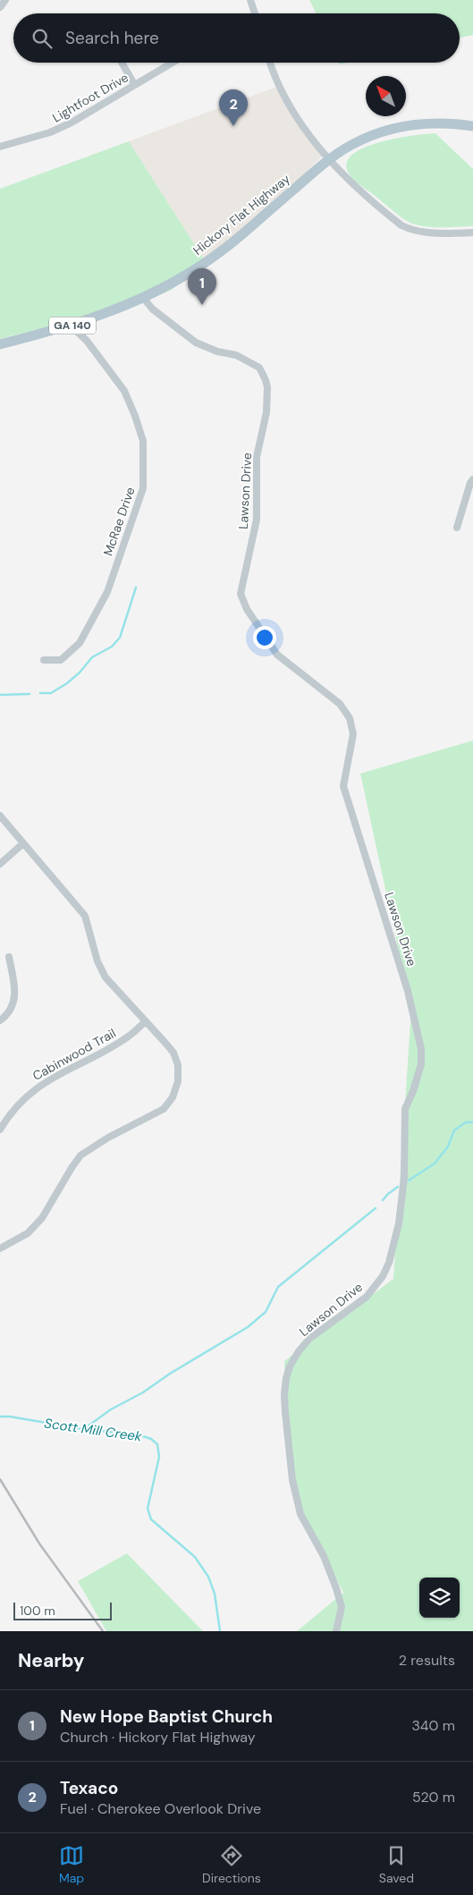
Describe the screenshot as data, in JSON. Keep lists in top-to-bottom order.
{
  "streets": {
    "main road": ["Hickory Flat Highway", "GA 140"],
    "street": [
      "Lightfoot Drive",
      "Lawson Drive",
      "McRae Drive",
      "Cabinwood Trail"
    ]
  },
  "crossings": [
    ["Hickory Flat Highway", "Lawson Drive"],
    ["Hickory Flat Highway", "McRae Drive"]
  ],
  "water": ["Scott Mill Creek"],
  "scale_bar": "100 m",
  "north": "top left",
  "page": {
    "search": "Search here",
    "pins": ["2", "1"],
    "scale": "100 m",
    "heading": ["Nearby", "2 results"],
    "list": [
      {
        "mark": "1",
        "name": "New Hope Baptist Church",
        "note": "Church · Hickory Flat Highway",
        "value": "340 m"
      },
      {
        "mark": "2",
        "name": "Texaco",
        "note": "Fuel · Cherokee Overlook Drive",
        "value": "520 m"
      }
    ],
    "nav": ["Map", "Directions", "Saved"]
  }
}
